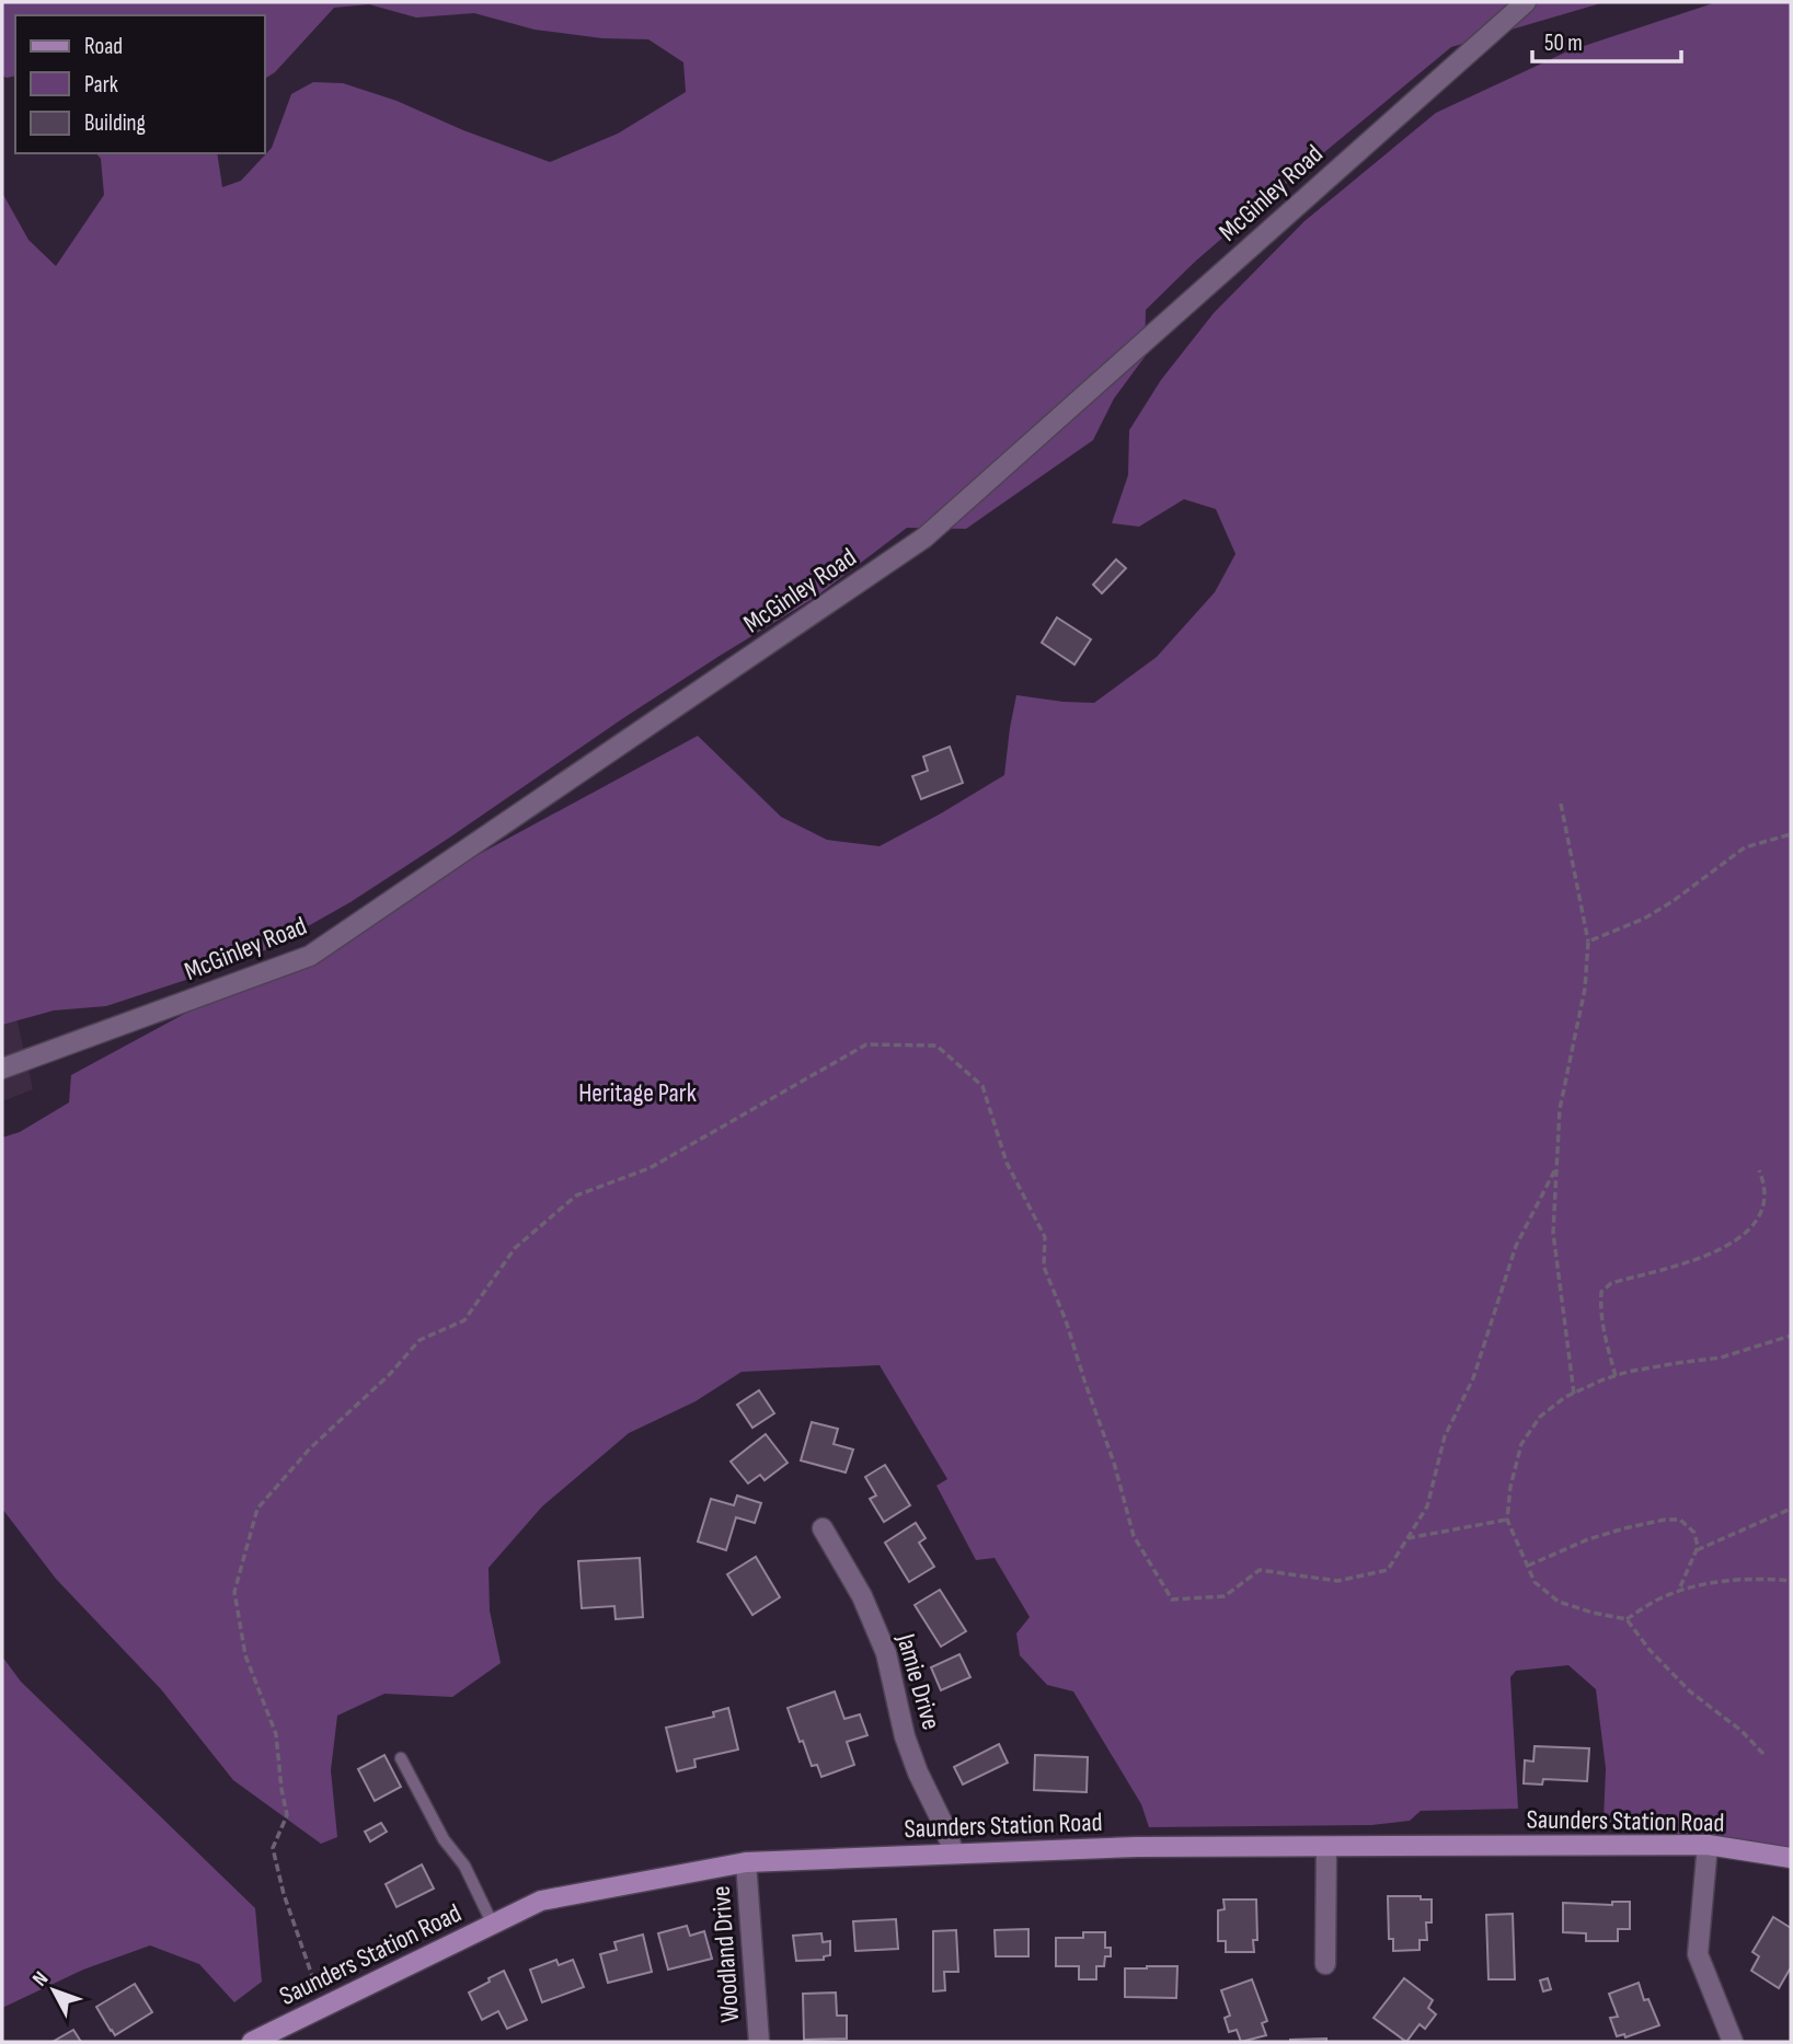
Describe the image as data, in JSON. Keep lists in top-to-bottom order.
{
  "streets": {
    "street": [
      "McGinley Road",
      "Jamie Drive",
      "Saunders Station Road",
      "Woodland Drive"
    ]
  },
  "crossings": [
    ["Jamie Drive", "Saunders Station Road"],
    ["Saunders Station Road", "Woodland Drive"]
  ],
  "parks": ["Heritage Park"],
  "legend": ["Road", "Park", "Building"],
  "scale_bar": "50 m",
  "north": "top left"
}
